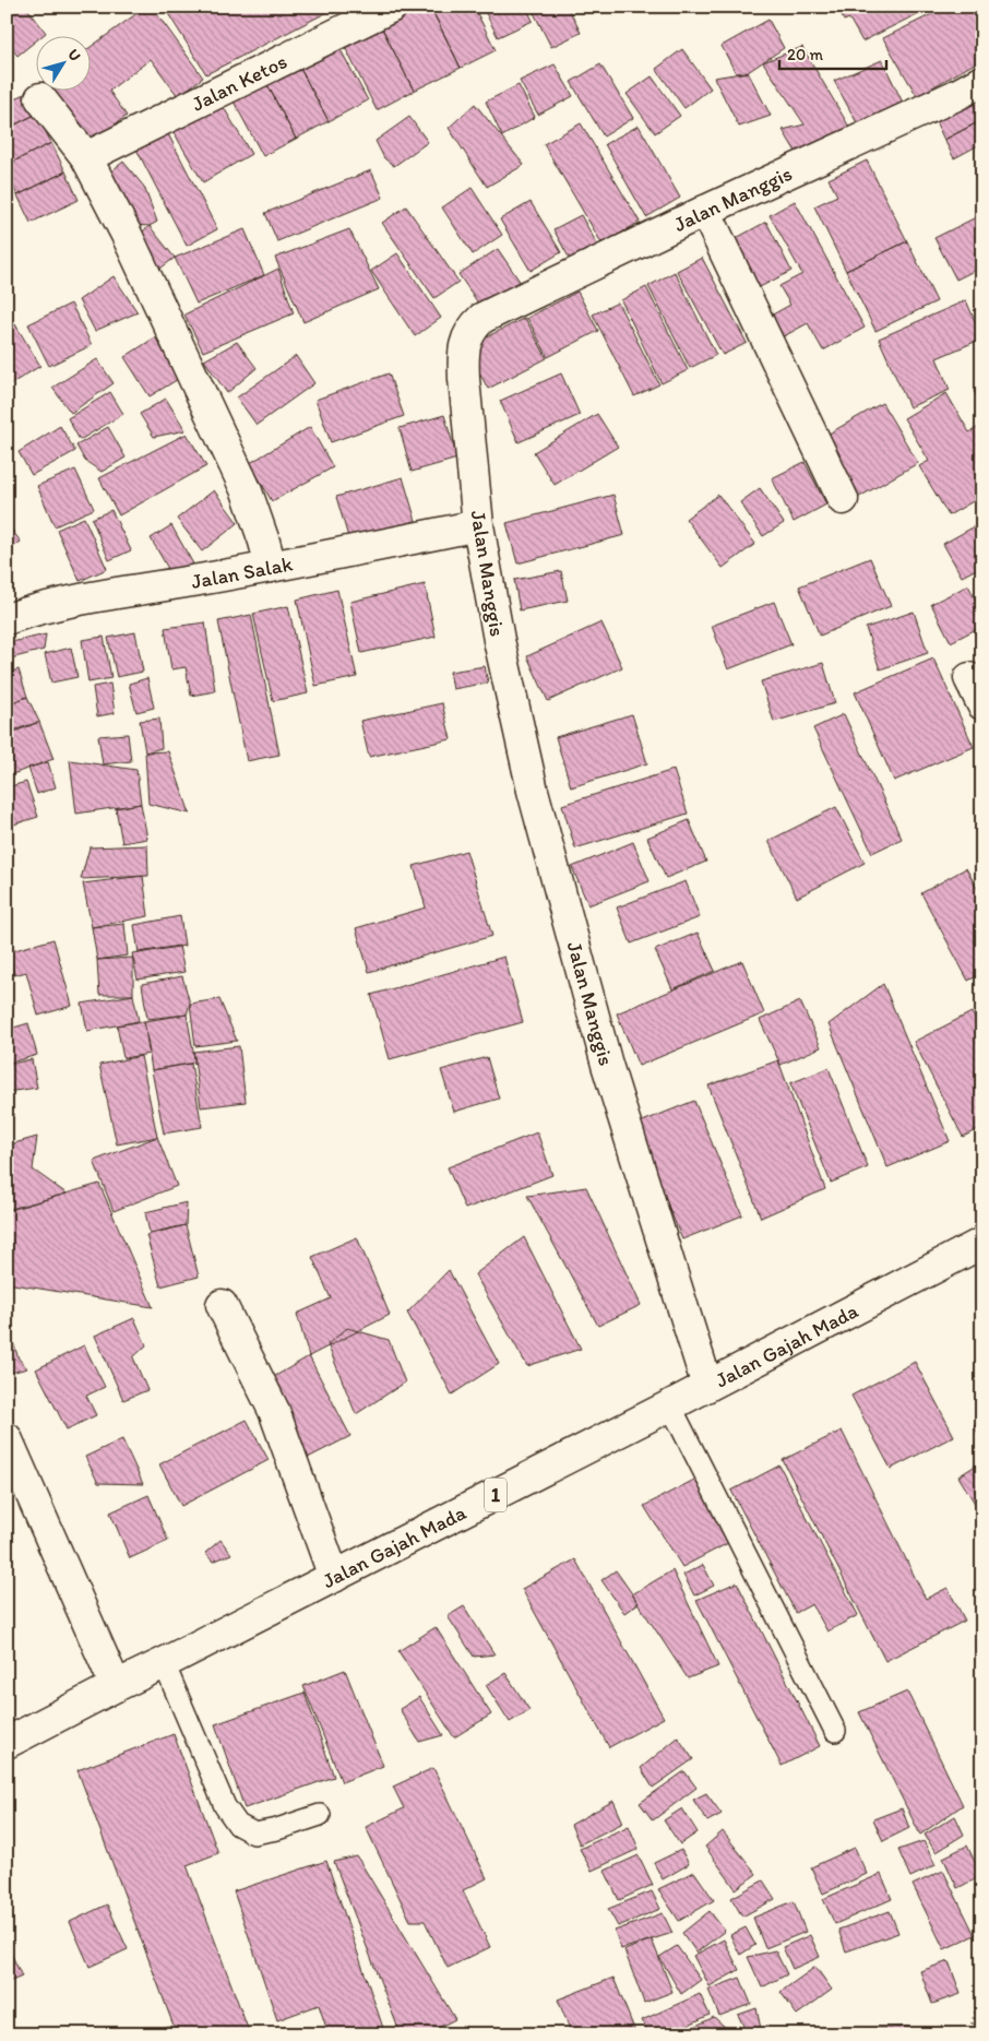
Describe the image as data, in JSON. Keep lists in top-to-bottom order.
{
  "streets": {
    "main road": [
      "Jalan Ketos",
      "Jalan Manggis",
      "Jalan Salak",
      "Jalan Gajah Mada",
      "1"
    ]
  },
  "crossings": [
    ["Jalan Manggis", "Jalan Salak"],
    ["Jalan Manggis", "Jalan Gajah Mada"]
  ],
  "scale_bar": "20 m",
  "north": "top right"
}
